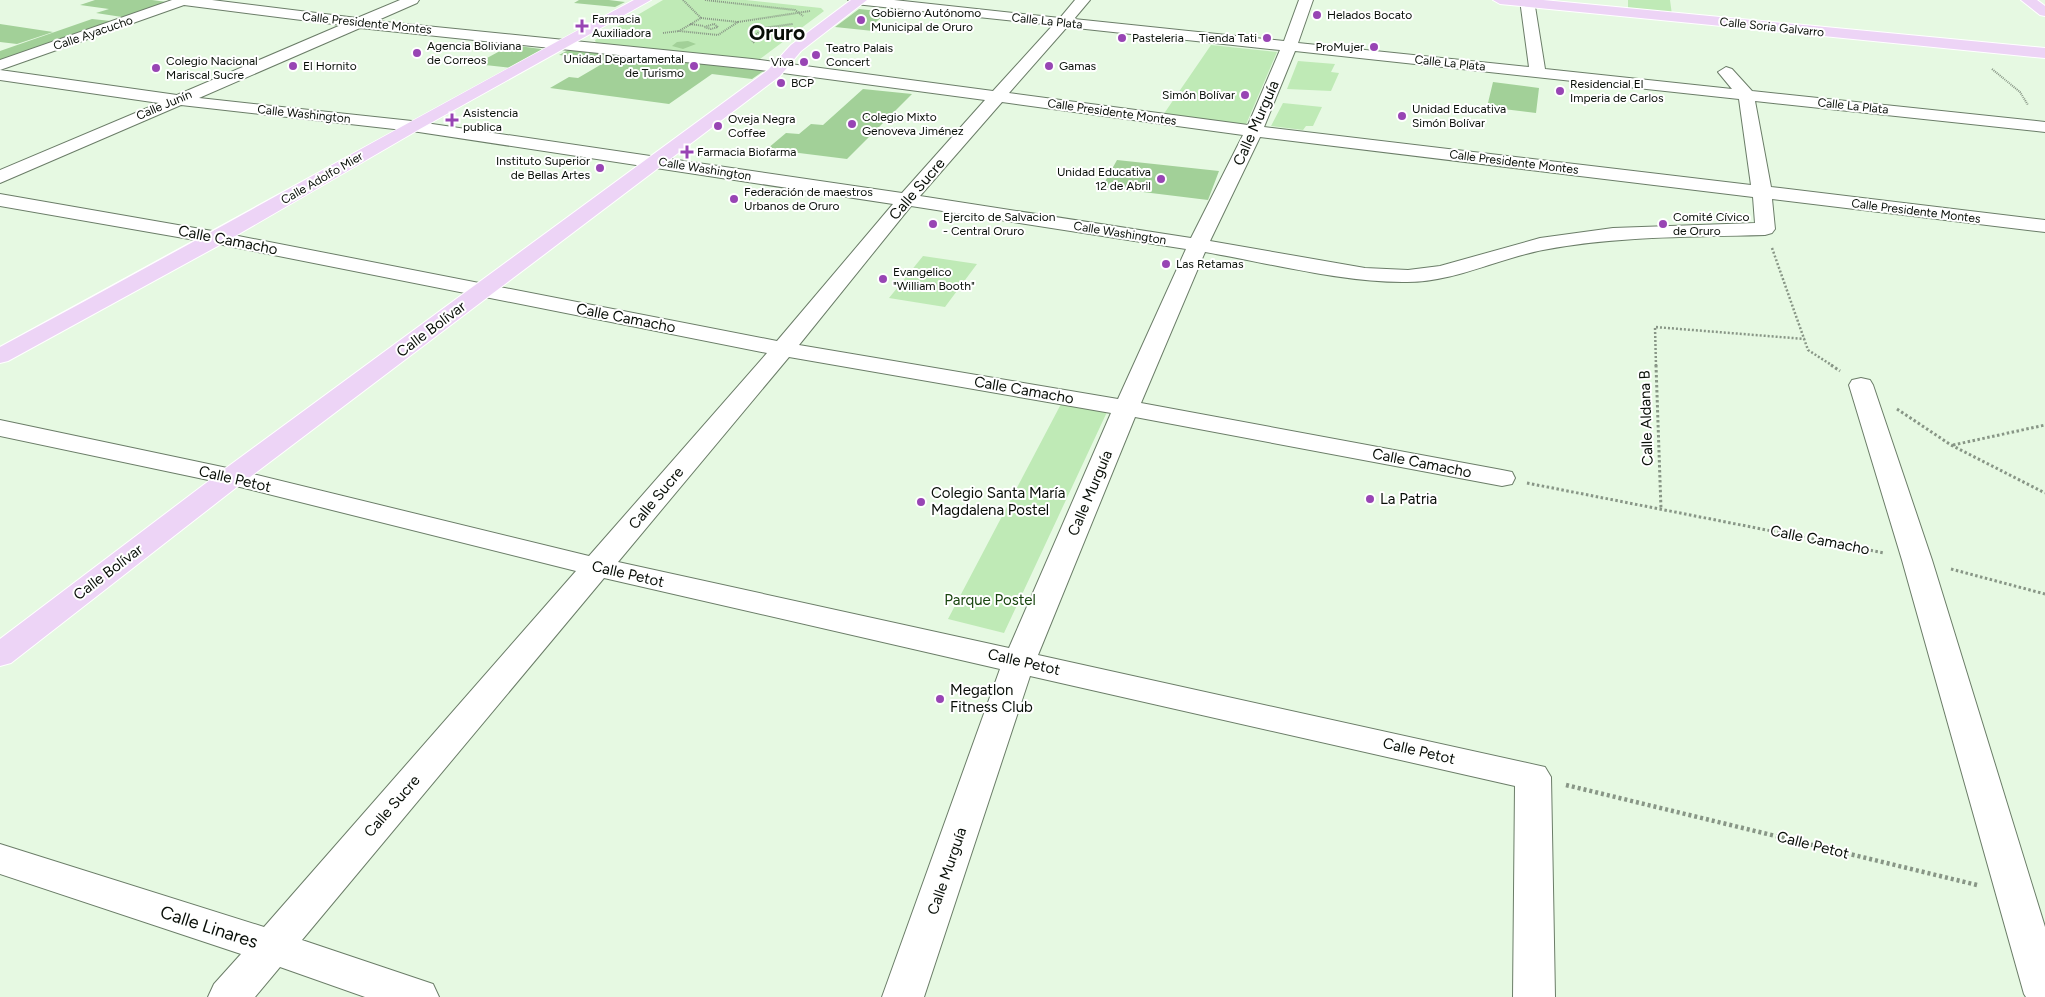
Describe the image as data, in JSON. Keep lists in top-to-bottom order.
{
  "streets": {
    "main road": ["Calle Soria Galvarro", "Calle Adolfo Mier", "Calle Bolívar"],
    "street": [
      "Calle La Plata",
      "Calle Presidente Montes",
      "Calle Ayacucho",
      "Calle Junín",
      "Calle Washington",
      "Calle Murguía",
      "Calle Sucre",
      "Calle Camacho",
      "Calle Petot",
      "Calle Linares"
    ],
    "path": ["Calle Aldana B"]
  },
  "crossings": [
    ["Calle La Plata", "Calle Murguía"],
    ["Calle La Plata", "Calle Sucre"],
    ["Calle La Plata", "Calle Bolívar"],
    ["Calle Presidente Montes", "Calle Ayacucho"],
    ["Calle Presidente Montes", "Calle Junín"],
    ["Calle Presidente Montes", "Calle Murguía"],
    ["Calle Presidente Montes", "Calle Adolfo Mier"],
    ["Calle Presidente Montes", "Calle Sucre"],
    ["Calle Presidente Montes", "Calle Bolívar"],
    ["Calle Junín", "Calle Washington"],
    ["Calle Washington", "Calle Murguía"],
    ["Calle Washington", "Calle Adolfo Mier"],
    ["Calle Washington", "Calle Sucre"],
    ["Calle Washington", "Calle Bolívar"],
    ["Calle Murguía", "Calle Camacho"],
    ["Calle Murguía", "Calle Petot"],
    ["Calle Adolfo Mier", "Calle Camacho"],
    ["Calle Sucre", "Calle Camacho"],
    ["Calle Sucre", "Calle Petot"],
    ["Calle Sucre", "Calle Linares"],
    ["Calle Camacho", "Calle Bolívar"],
    ["Calle Camacho", "Calle Aldana B"],
    ["Calle Bolívar", "Calle Petot"]
  ],
  "districts": ["Oruro"],
  "parks": ["Parque Postel"],
  "places": {
    "other": [
      "Helados Bocato",
      "Gobierno Autónomo Municipal de Oruro",
      "Pasteleria",
      "Tienda Tati",
      "ProMujer",
      "Agencia Boliviana de Correos",
      "Teatro Palais Concert",
      "Viva",
      "El Hornito",
      "Unidad Departamental de Turismo",
      "Gamas",
      "Colegio Nacional Mariscal Sucre",
      "BCP",
      "Residencial El Imperia de Carlos",
      "Simón Bolívar",
      "Unidad Educativa Simón Bolívar",
      "Colegio Mixto Genoveva Jiménez",
      "Oveja Negra Coffee",
      "Instituto Superior de Bellas Artes",
      "Unidad Educativa 12 de Abril",
      "Federación de maestros Urbanos de Oruro",
      "Ejercito de Salvacion - Central Oruro",
      "Comité Cívico de Oruro",
      "Las Retamas",
      "Evangelico \"William Booth\"",
      "La Patria",
      "Colegio Santa María Magdalena Postel",
      "Megatlon Fitness Club"
    ],
    "health": ["Farmacia Auxiliadora", "Asistencia publica", "Farmacia Biofarma"]
  }
}
